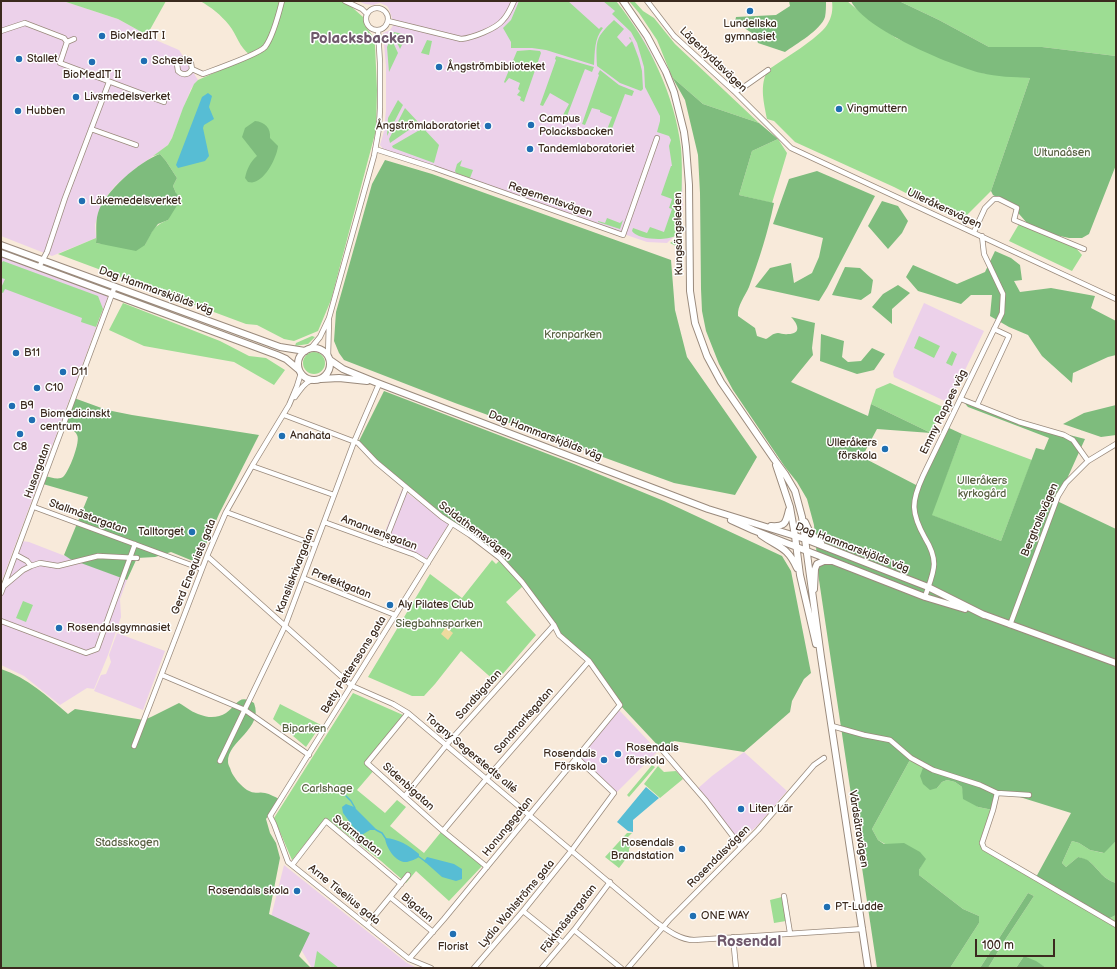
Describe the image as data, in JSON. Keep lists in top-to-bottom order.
{
  "streets": {
    "main road": ["Kungsängsleden", "Dag Hammarskjölds väg", "Vårdsätravägen"],
    "street": [
      "Lägerhyddsvägen",
      "Regementsvägen",
      "Ulleråkersvägen",
      "Emmy Rappes väg",
      "Husargatan",
      "Stallmästargatan",
      "Bergtrollsvägen",
      "Soldathemsvägen",
      "Amanuensgatan",
      "Gerd Enequists gata",
      "Kansliskrivargatan",
      "Prefektgatan",
      "Betty Petterssons gata",
      "Sandbigatan",
      "Sandmarksgatan",
      "Torgny Segerstedts allé",
      "Sidenbigatan",
      "Honungsgatan",
      "Svärmgatan",
      "Rosendalsvägen",
      "Arne Tiselius gata",
      "Lydia Wahlströms gata",
      "Bigatan",
      "Fäktmästargatan"
    ]
  },
  "crossings": [
    ["Lägerhyddsvägen", "Ulleråkersvägen"],
    ["Ulleråkersvägen", "Emmy Rappes väg"],
    ["Kungsängsleden", "Dag Hammarskjölds väg"],
    ["Kungsängsleden", "Vårdsätravägen"],
    ["Dag Hammarskjölds väg", "Emmy Rappes väg"],
    ["Dag Hammarskjölds väg", "Husargatan"],
    ["Dag Hammarskjölds väg", "Bergtrollsvägen"],
    ["Dag Hammarskjölds väg", "Gerd Enequists gata"],
    ["Dag Hammarskjölds väg", "Kansliskrivargatan"],
    ["Dag Hammarskjölds väg", "Vårdsätravägen"],
    ["Husargatan", "Stallmästargatan"],
    ["Stallmästargatan", "Gerd Enequists gata"],
    ["Soldathemsvägen", "Gerd Enequists gata"],
    ["Soldathemsvägen", "Kansliskrivargatan"],
    ["Soldathemsvägen", "Betty Petterssons gata"],
    ["Soldathemsvägen", "Sandbigatan"],
    ["Soldathemsvägen", "Sandmarksgatan"],
    ["Soldathemsvägen", "Honungsgatan"],
    ["Amanuensgatan", "Kansliskrivargatan"],
    ["Amanuensgatan", "Betty Petterssons gata"],
    ["Gerd Enequists gata", "Torgny Segerstedts allé"],
    ["Kansliskrivargatan", "Prefektgatan"],
    ["Kansliskrivargatan", "Torgny Segerstedts allé"],
    ["Prefektgatan", "Betty Petterssons gata"],
    ["Betty Petterssons gata", "Torgny Segerstedts allé"],
    ["Betty Petterssons gata", "Arne Tiselius gata"],
    ["Sandbigatan", "Torgny Segerstedts allé"],
    ["Sandbigatan", "Sidenbigatan"],
    ["Sandmarksgatan", "Torgny Segerstedts allé"],
    ["Sandmarksgatan", "Sidenbigatan"],
    ["Torgny Segerstedts allé", "Sidenbigatan"],
    ["Torgny Segerstedts allé", "Honungsgatan"],
    ["Torgny Segerstedts allé", "Vårdsätravägen"],
    ["Torgny Segerstedts allé", "Rosendalsvägen"],
    ["Torgny Segerstedts allé", "Lydia Wahlströms gata"],
    ["Torgny Segerstedts allé", "Fäktmästargatan"],
    ["Sidenbigatan", "Honungsgatan"],
    ["Honungsgatan", "Arne Tiselius gata"],
    ["Honungsgatan", "Lydia Wahlströms gata"],
    ["Honungsgatan", "Bigatan"],
    ["Svärmgatan", "Arne Tiselius gata"]
  ],
  "districts": ["Polacksbacken", "Rosendal"],
  "parks": [
    "Ultunaåsen",
    "Kronparken",
    "Ulleråkers kyrkogård",
    "Siegbahnsparken",
    "Biparken",
    "Carlshage",
    "Stadsskogen"
  ],
  "places": [
    "Lundellska gymnasiet",
    "BioMedIT I",
    "Stallet",
    "Scheele",
    "BioMedIT II",
    "Ångströmbiblioteket",
    "Livsmedelsverket",
    "Vingmuttern",
    "Hubben",
    "Campus Polacksbacken",
    "Ångströmlaboratoriet",
    "Tandemlaboratoriet",
    "Läkemedelsverket",
    "B11",
    "D11",
    "C10",
    "B9",
    "Biomedicinskt centrum",
    "C8",
    "Anahata",
    "Ulleråkers förskola",
    "Talltorget",
    "Aly Pilates Club",
    "Rosendalsgymnasiet",
    "Rosendals förskola",
    "Rosendals Förskola",
    "Liten Lär",
    "Rosendals Brandstation",
    "Rosendals skola",
    "PT-Ludde",
    "ONE WAY",
    "Florist"
  ],
  "scale_bar": "100 m"
}
